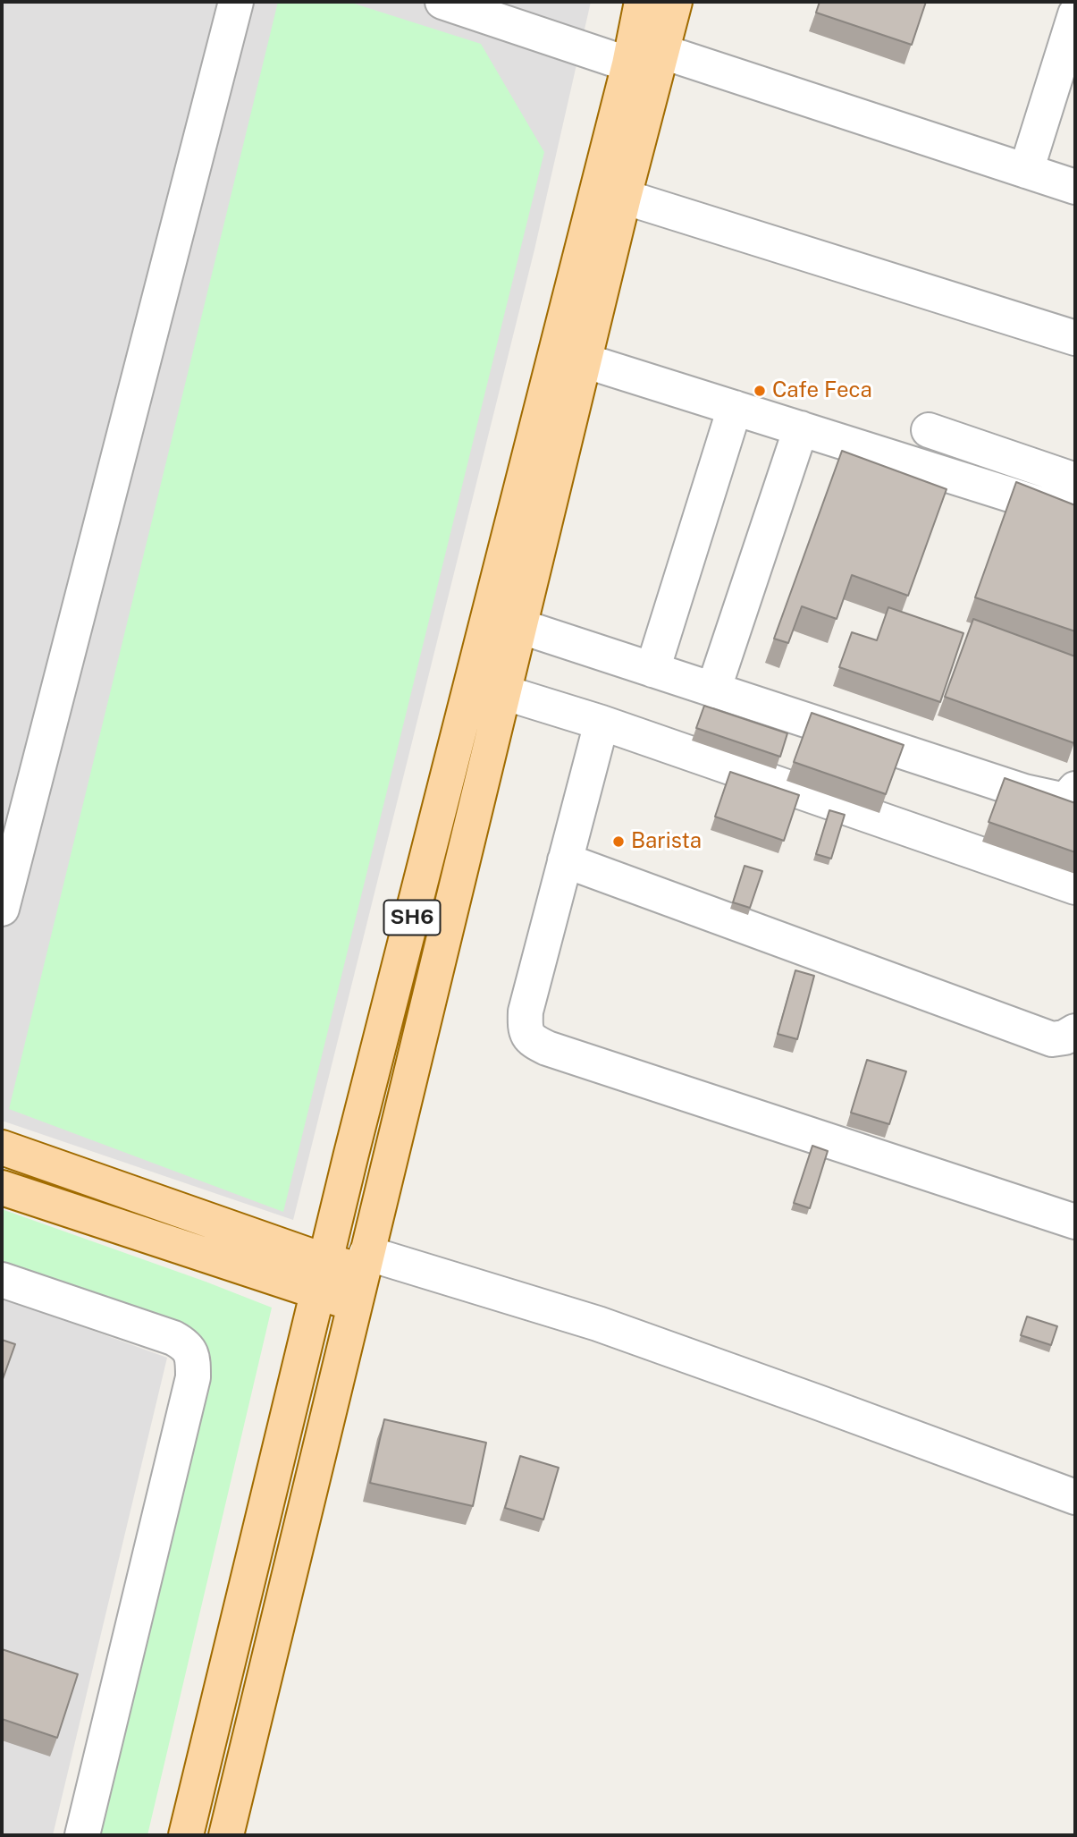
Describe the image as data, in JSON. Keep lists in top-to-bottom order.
{
  "streets": {
    "main road": ["SH6"]
  },
  "places": ["Cafe Feca", "Barista"]
}
